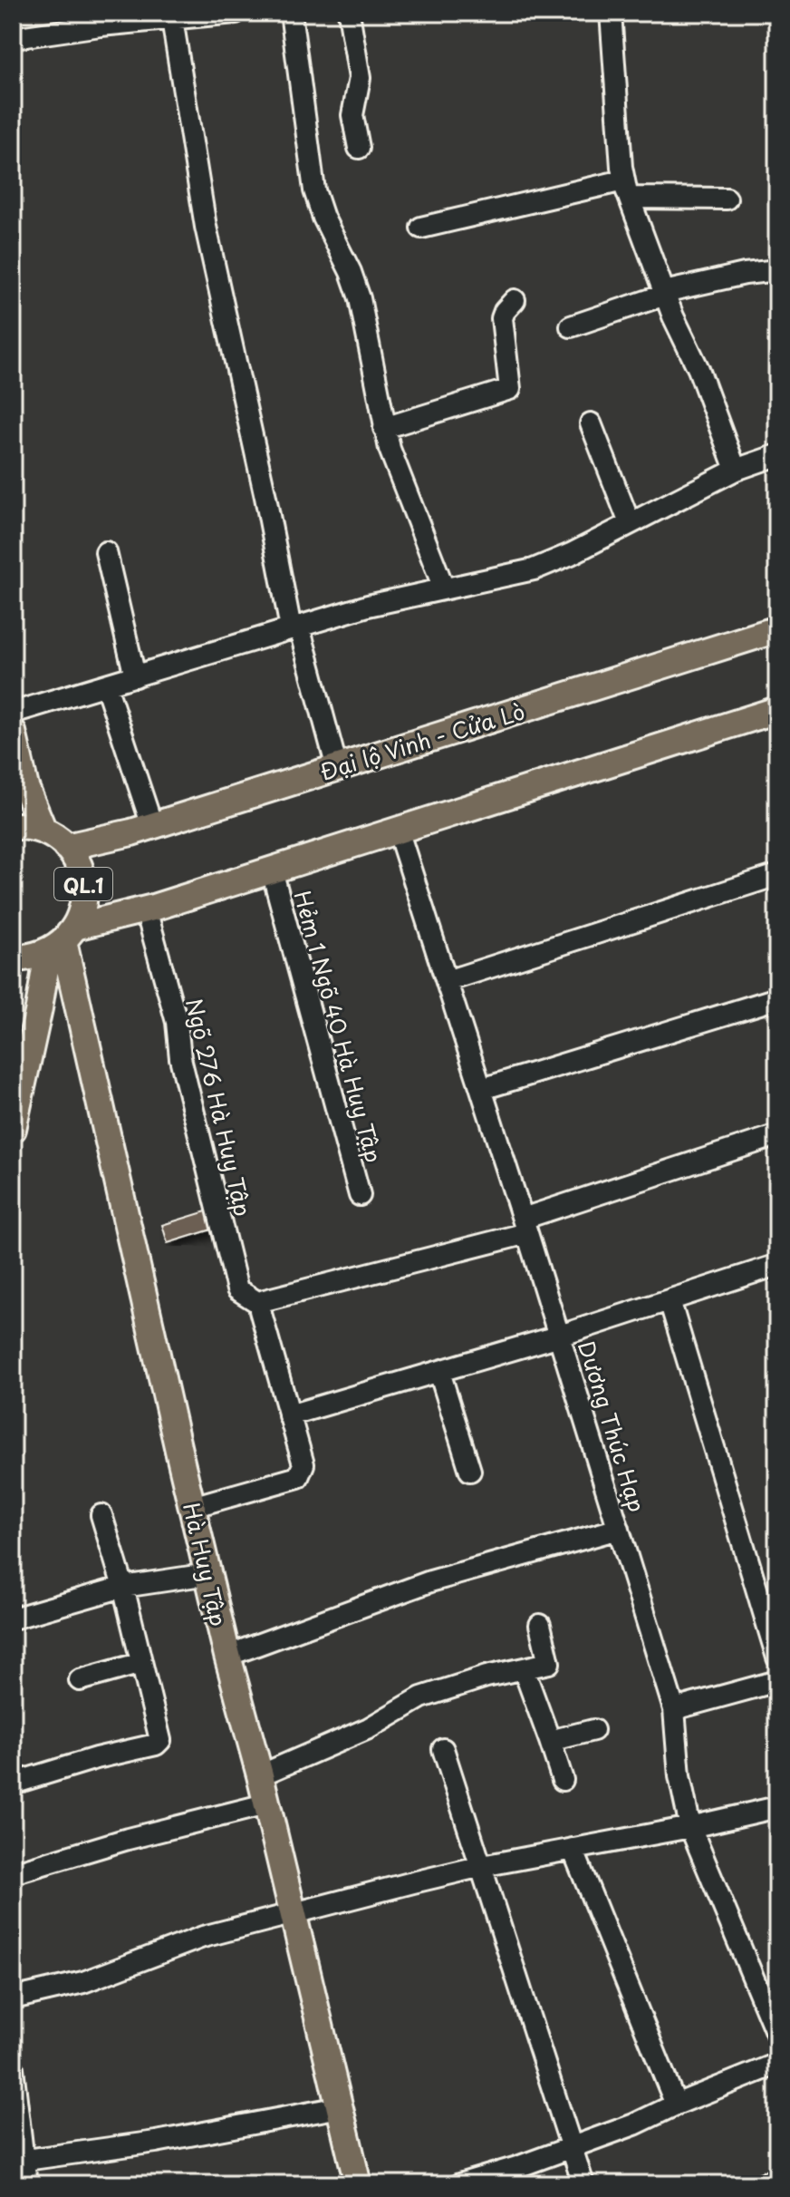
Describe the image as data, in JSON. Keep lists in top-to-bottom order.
{
  "streets": {
    "main road": ["Đại lộ Vinh - Cửa Lò", "QL.1", "Hà Huy Tập"],
    "street": ["Hẻm 1 Ngõ 40 Hà Huy Tập", "Ngõ 276 Hà Huy Tập", "Dương Thúc Hạp"]
  },
  "crossings": [
    ["Đại lộ Vinh - Cửa Lò", "QL.1"],
    ["QL.1", "Hà Huy Tập"]
  ]
}
